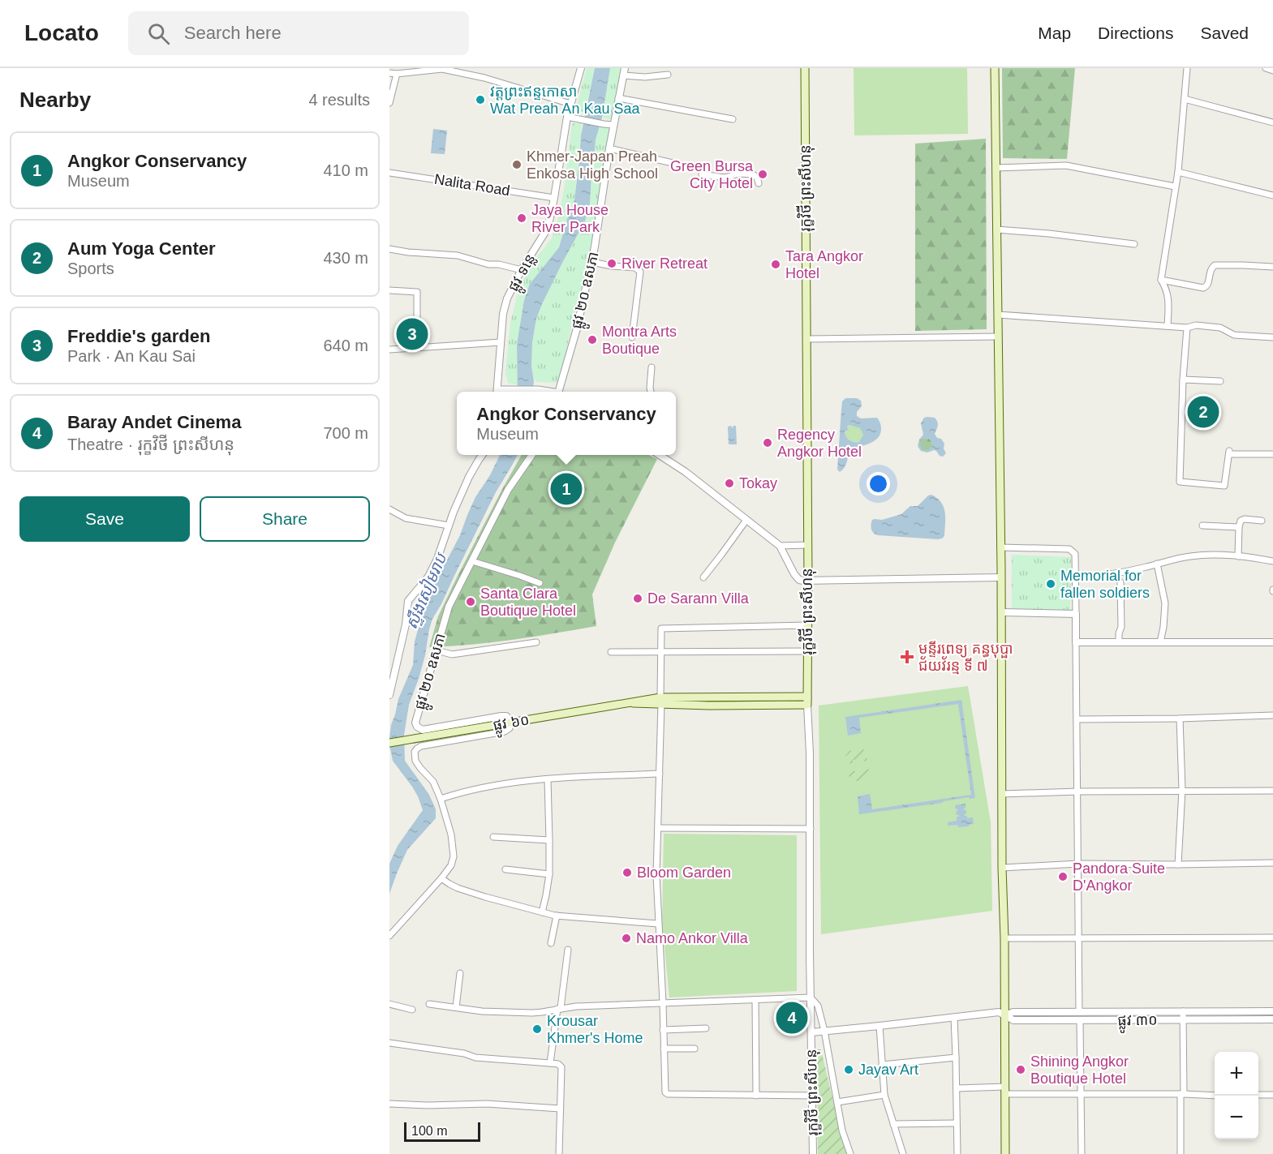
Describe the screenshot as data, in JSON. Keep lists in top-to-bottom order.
{
  "streets": {
    "main road": ["រុក្ខវិថី ព្រះសីហនុ", "ផ្លូវ ៦០"],
    "street": [
      "Nalita Road",
      "ផ្លូវ ទន្លេ",
      "ផ្លូវ ២០ ឧសភា",
      "ផ្លូវ ៣០"
    ]
  },
  "crossings": [
    ["Nalita Road", "ផ្លូវ ទន្លេ"],
    ["រុក្ខវិថី ព្រះសីហនុ", "ផ្លូវ ៦០"],
    ["រុក្ខវិថី ព្រះសីហនុ", "ផ្លូវ ៣០"],
    ["ផ្លូវ ២០ ឧសភា", "ផ្លូវ ៦០"]
  ],
  "water": ["ស្ទឹងសៀមរាប"],
  "places": {
    "other": [
      "វត្តព្រះឥន្ទកោសា Wat Preah An Kau Saa",
      "Khmer-Japan Preah Enkosa High School",
      "Green Bursa City Hotel",
      "Jaya House River Park",
      "River Retreat",
      "Tara Angkor Hotel",
      "Montra Arts Boutique",
      "Regency Angkor Hotel",
      "Tokay",
      "Memorial for fallen soldiers",
      "De Sarann Villa",
      "Santa Clara Boutique Hotel",
      "Bloom Garden",
      "Pandora Suite D'Angkor",
      "Namo Ankor Villa",
      "Krousar Khmer's Home",
      "Jayav Art",
      "Shining Angkor Boutique Hotel"
    ],
    "health": ["មន្ទីរពេទ្យ គន្ធបុប្ផា ជ័យវ័រន្ម ទី ៧"]
  },
  "scale_bar": "100 m",
  "page": {
    "header": "Locato",
    "search": "Search here",
    "nav": ["Map", "Directions", "Saved"],
    "heading": ["Nearby", "4 results"],
    "list": [
      {
        "mark": "1",
        "name": "Angkor Conservancy",
        "note": "Museum",
        "value": "410 m"
      },
      {
        "mark": "2",
        "name": "Aum Yoga Center",
        "note": "Sports",
        "value": "430 m"
      },
      {
        "mark": "3",
        "name": "Freddie's garden",
        "note": "Park · An Kau Sai",
        "value": "640 m"
      },
      {
        "mark": "4",
        "name": "Baray Andet Cinema",
        "note": "Theatre · រុក្ខវិថី ព្រះសីហនុ",
        "value": "700 m"
      }
    ],
    "pins": [
      "3",
      "2",
      "1",
      "4"
    ],
    "popup": ["Angkor Conservancy", "Museum"],
    "buttons": ["Save", "Share"],
    "map_buttons": ["+", "−"],
    "scale": "100 m"
  }
}
